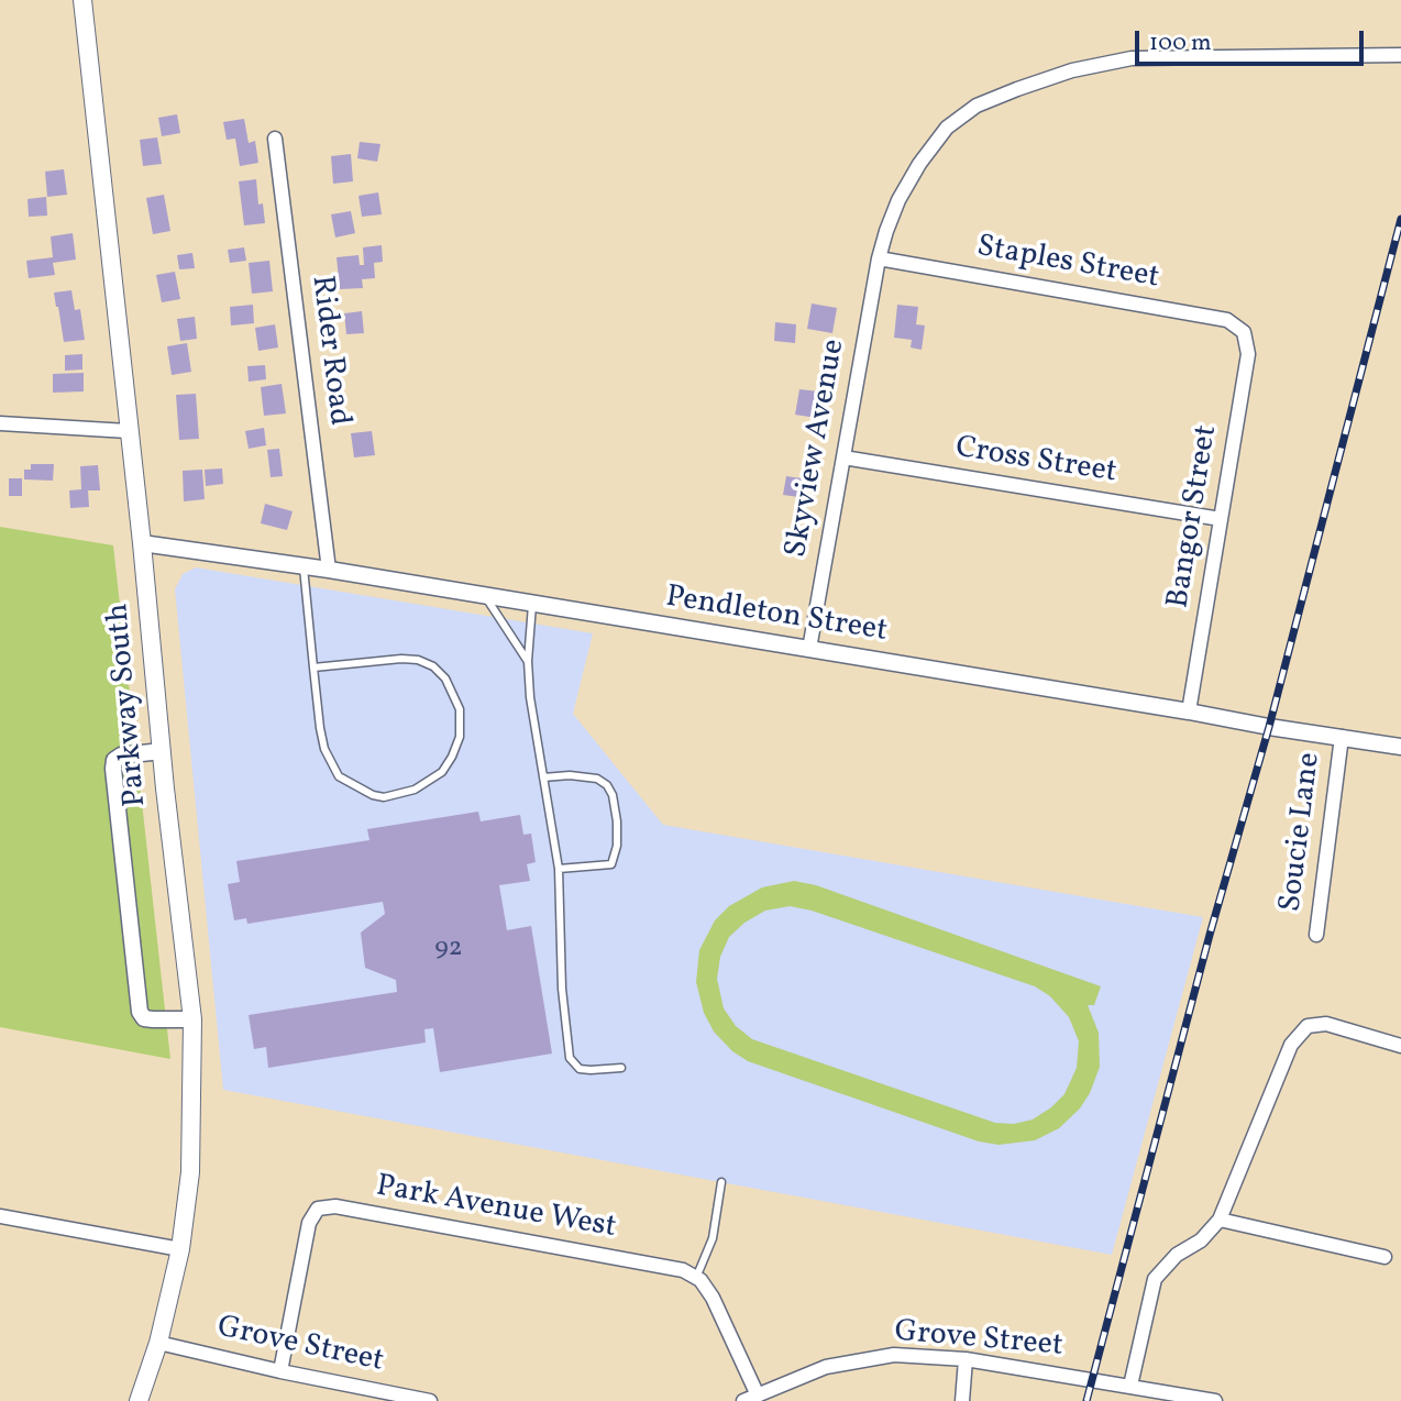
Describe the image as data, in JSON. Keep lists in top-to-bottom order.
{
  "streets": {
    "main road": ["Parkway South"],
    "street": [
      "Staples Street",
      "Rider Road",
      "Skyview Avenue",
      "Cross Street",
      "Bangor Street",
      "Pendleton Street",
      "Soucie Lane",
      "Park Avenue West",
      "Grove Street"
    ]
  },
  "crossings": [
    ["Staples Street", "Skyview Avenue"],
    ["Staples Street", "Bangor Street"],
    ["Rider Road", "Pendleton Street"],
    ["Skyview Avenue", "Cross Street"],
    ["Skyview Avenue", "Pendleton Street"],
    ["Cross Street", "Bangor Street"],
    ["Bangor Street", "Pendleton Street"],
    ["Pendleton Street", "Parkway South"],
    ["Pendleton Street", "Soucie Lane"],
    ["Parkway South", "Grove Street"],
    ["Park Avenue West", "Grove Street"]
  ],
  "house_numbers": ["92"],
  "scale_bar": "100 m"
}
